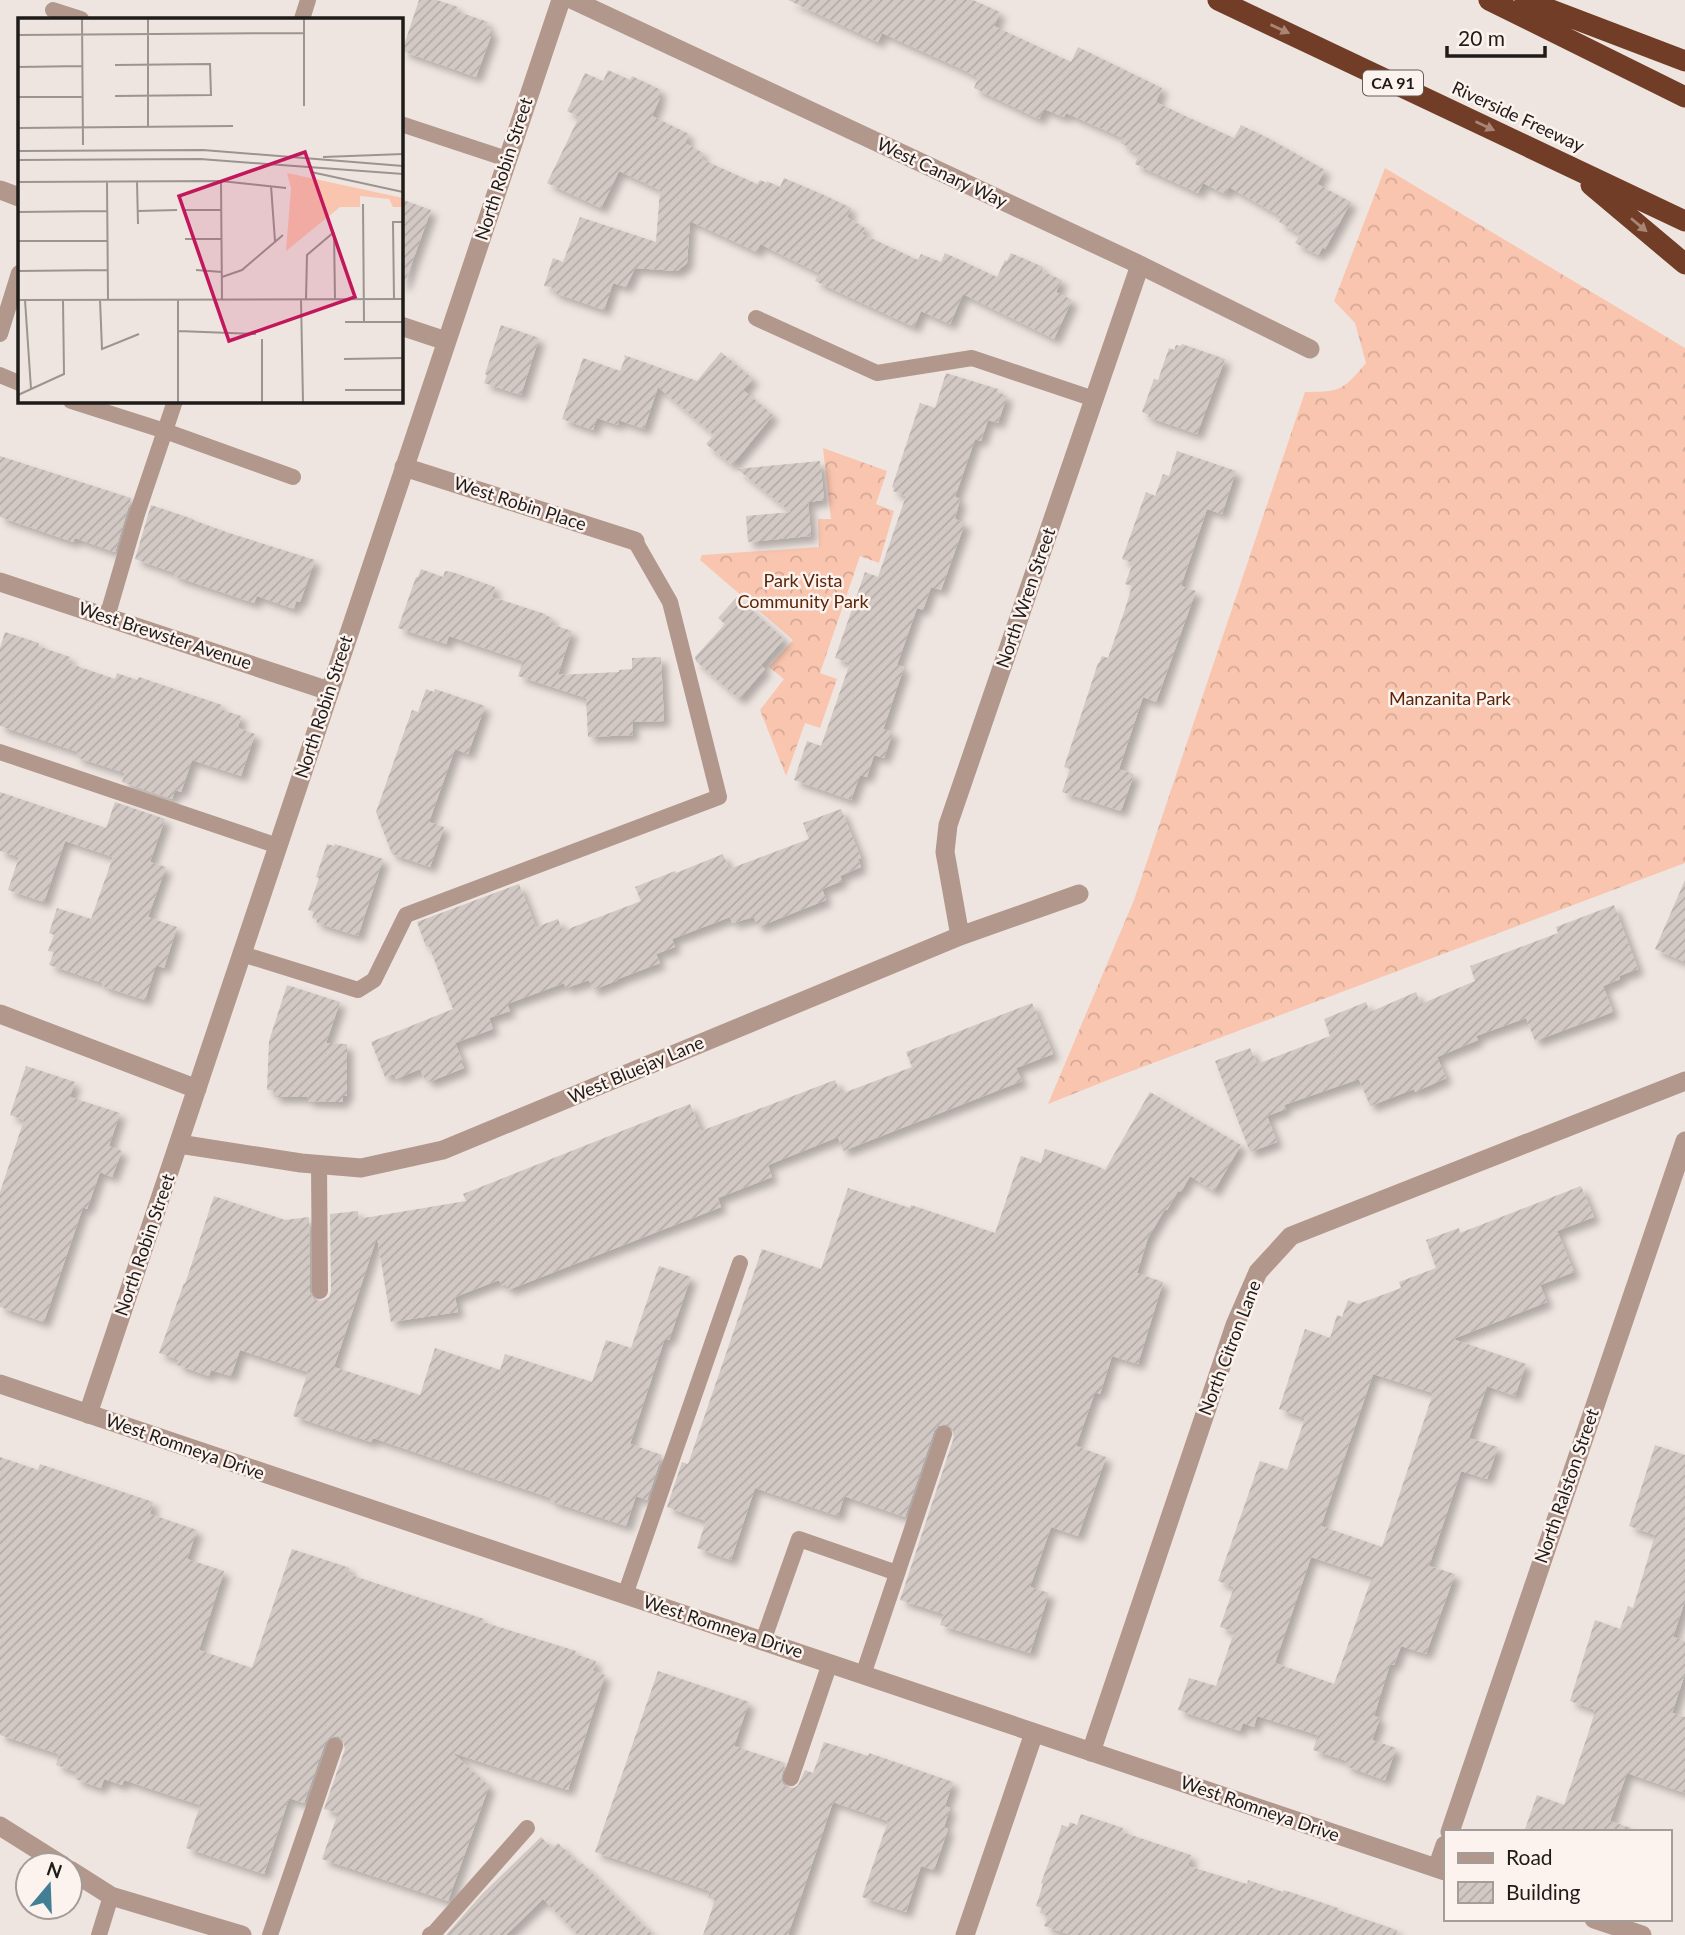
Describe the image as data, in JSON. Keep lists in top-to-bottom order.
{
  "streets": {
    "highway": ["CA 91", "Riverside Freeway"],
    "street": [
      "North Robin Street",
      "West Canary Way",
      "West Robin Place",
      "North Wren Street",
      "West Brewster Avenue",
      "West Bluejay Lane",
      "North Citron Lane",
      "West Romneya Drive",
      "North Ralston Street"
    ]
  },
  "crossings": [
    ["North Robin Street", "West Robin Place"],
    ["North Robin Street", "West Brewster Avenue"],
    ["North Robin Street", "West Bluejay Lane"],
    ["North Robin Street", "West Romneya Drive"],
    ["West Canary Way", "North Wren Street"],
    ["North Wren Street", "West Bluejay Lane"],
    ["North Citron Lane", "West Romneya Drive"]
  ],
  "parks": ["Park Vista Community Park", "Manzanita Park"],
  "legend": ["Road", "Building"],
  "scale_bar": "20 m",
  "north": "top"
}
